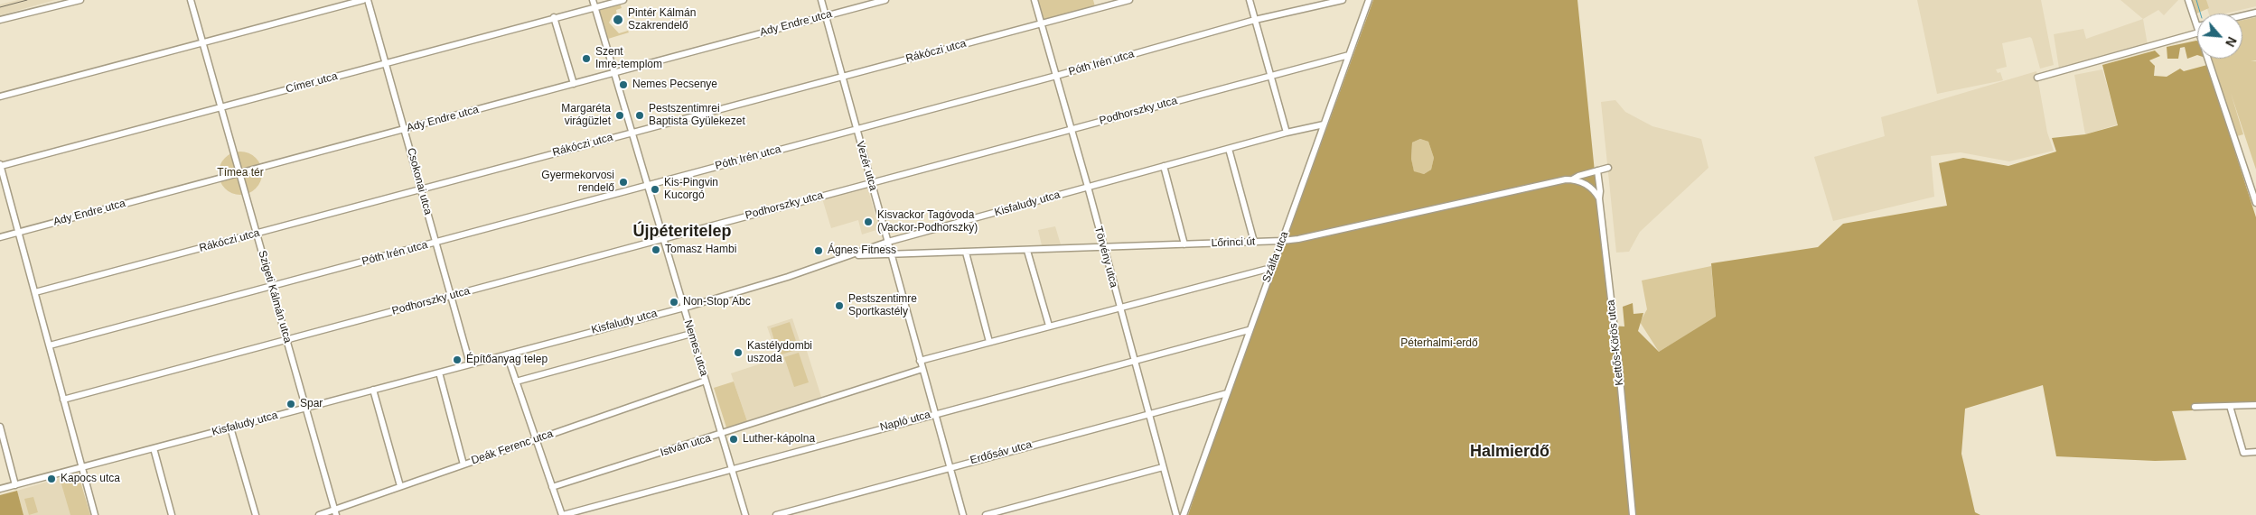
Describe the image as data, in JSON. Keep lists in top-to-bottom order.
{
  "streets": {
    "street": [
      "Ady Endre utca",
      "Rákóczi utca",
      "Póth Irén utca",
      "Címer utca",
      "Podhorszky utca",
      "Vezér utca",
      "Csokonai utca",
      "Kisfaludy utca",
      "Lőrinci út",
      "Törvény utca",
      "Szálfa utca",
      "Szigeti Kálmán utca",
      "Kettős-Körös utca",
      "Nemes utca",
      "Napló utca",
      "István utca",
      "Deák Ferenc utca",
      "Erdősáv utca"
    ]
  },
  "crossings": [
    ["Ady Endre utca", "Vezér utca"],
    ["Ady Endre utca", "Csokonai utca"],
    ["Ady Endre utca", "Szigeti Kálmán utca"],
    ["Ady Endre utca", "Nemes utca"],
    ["Rákóczi utca", "Vezér utca"],
    ["Rákóczi utca", "Csokonai utca"],
    ["Rákóczi utca", "Törvény utca"],
    ["Rákóczi utca", "Szigeti Kálmán utca"],
    ["Rákóczi utca", "Nemes utca"],
    ["Póth Irén utca", "Vezér utca"],
    ["Póth Irén utca", "Csokonai utca"],
    ["Póth Irén utca", "Törvény utca"],
    ["Póth Irén utca", "Szigeti Kálmán utca"],
    ["Póth Irén utca", "Nemes utca"],
    ["Címer utca", "Csokonai utca"],
    ["Címer utca", "Szigeti Kálmán utca"],
    ["Címer utca", "Nemes utca"],
    ["Podhorszky utca", "Vezér utca"],
    ["Podhorszky utca", "Csokonai utca"],
    ["Podhorszky utca", "Törvény utca"],
    ["Podhorszky utca", "Szálfa utca"],
    ["Podhorszky utca", "Szigeti Kálmán utca"],
    ["Podhorszky utca", "Nemes utca"],
    ["Vezér utca", "Kisfaludy utca"],
    ["Vezér utca", "Lőrinci út"],
    ["Vezér utca", "Napló utca"],
    ["Vezér utca", "István utca"],
    ["Vezér utca", "Erdősáv utca"],
    ["Csokonai utca", "Kisfaludy utca"],
    ["Kisfaludy utca", "Lőrinci út"],
    ["Kisfaludy utca", "Törvény utca"],
    ["Kisfaludy utca", "Szálfa utca"],
    ["Kisfaludy utca", "Szigeti Kálmán utca"],
    ["Kisfaludy utca", "Nemes utca"],
    ["Lőrinci út", "Törvény utca"],
    ["Lőrinci út", "Szálfa utca"],
    ["Lőrinci út", "Kettős-Körös utca"],
    ["Törvény utca", "Napló utca"],
    ["Törvény utca", "Erdősáv utca"],
    ["Szálfa utca", "Napló utca"],
    ["Szálfa utca", "Erdősáv utca"],
    ["Szigeti Kálmán utca", "Deák Ferenc utca"],
    ["Nemes utca", "Napló utca"],
    ["Nemes utca", "István utca"],
    ["Nemes utca", "Deák Ferenc utca"]
  ],
  "districts": ["Újpéteritelep", "Halmierdő"],
  "parks": ["Tímea tér", "Péterhalmi-erdő"],
  "places": [
    "Pintér Kálmán Szakrendelő",
    "Szent Imre-templom",
    "Nemes Pecsenye",
    "Margaréta virágüzlet",
    "Pestszentimrei Baptista Gyülekezet",
    "Gyermekorvosi rendelő",
    "Kis-Pingvin Kucorgó",
    "Kisvackor Tagóvoda (Vackor-Podhorszky)",
    "Tomasz Hambi",
    "Ágnes Fitness",
    "Non-Stop Abc",
    "Pestszentimre Sportkastély",
    "Kastélydombi uszoda",
    "Építőanyag telep",
    "Spar",
    "Luther-kápolna",
    "Kapocs utca"
  ],
  "north": "bottom right"
}
